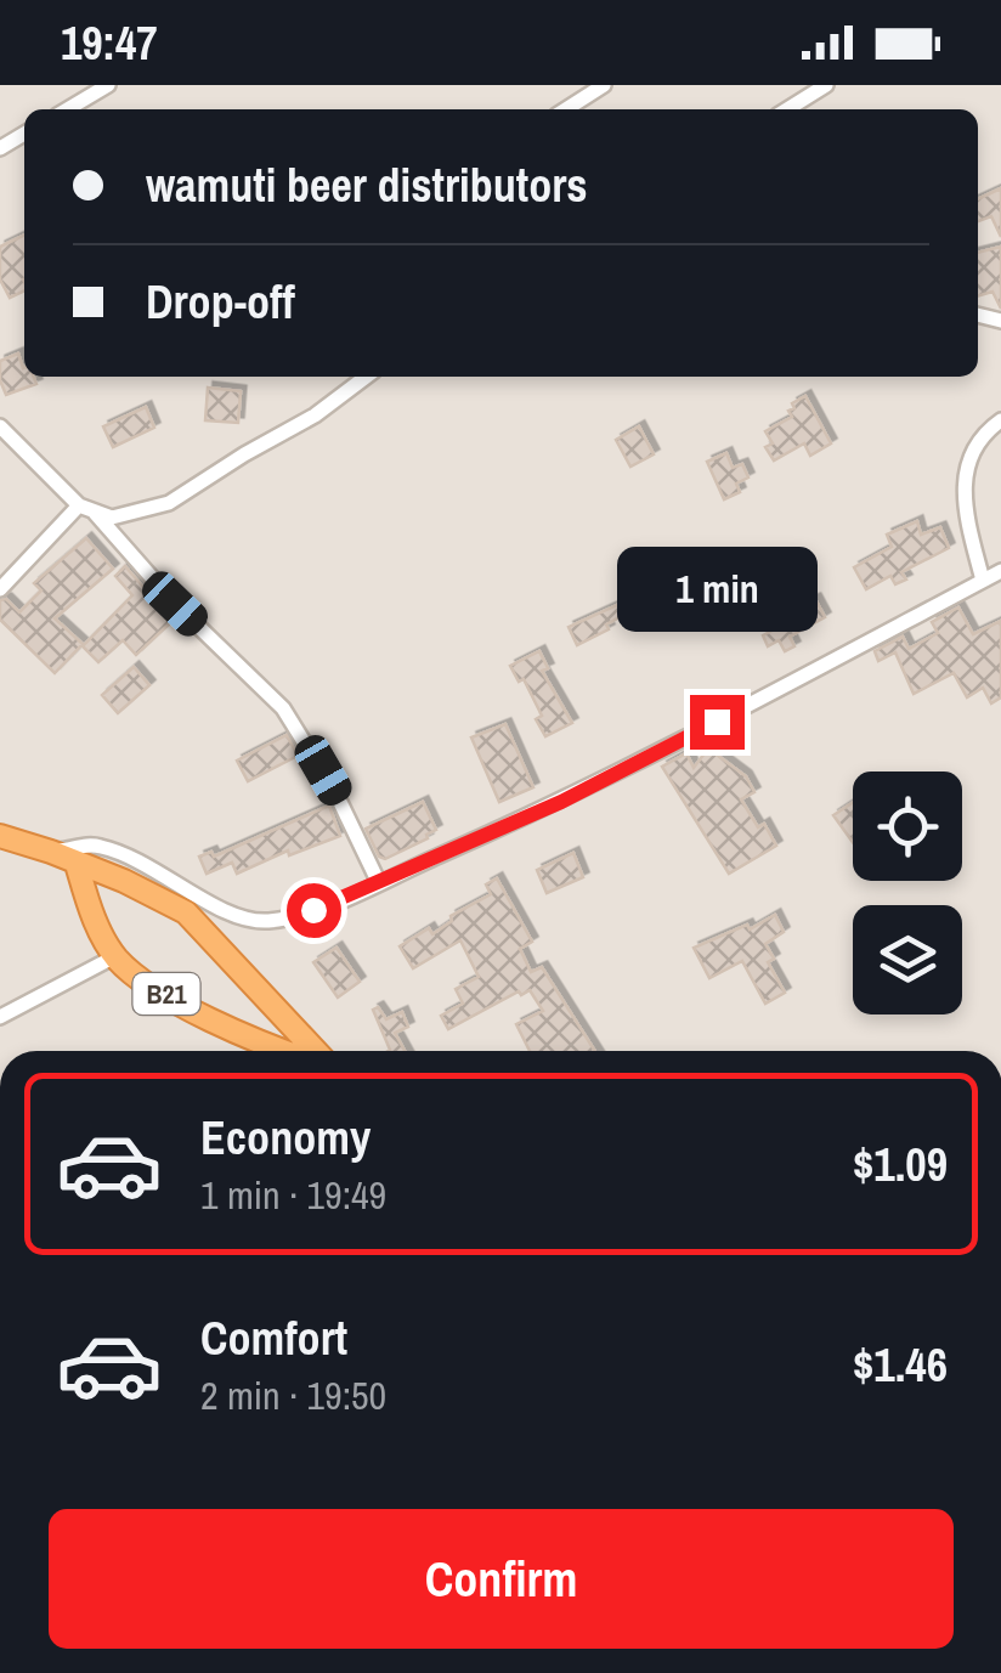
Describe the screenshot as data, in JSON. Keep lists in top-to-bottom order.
{
  "streets": {
    "highway": ["B21"]
  },
  "page": {
    "status": "19:47",
    "banner": ["wamuti beer distributors", "Drop-off"],
    "bubble": "1 min",
    "list": [
      {
        "name": "Economy",
        "note": "1 min · 19:49",
        "value": "$1.09"
      },
      {
        "name": "Comfort",
        "note": "2 min · 19:50",
        "value": "$1.46"
      }
    ],
    "buttons": "Confirm"
  }
}
